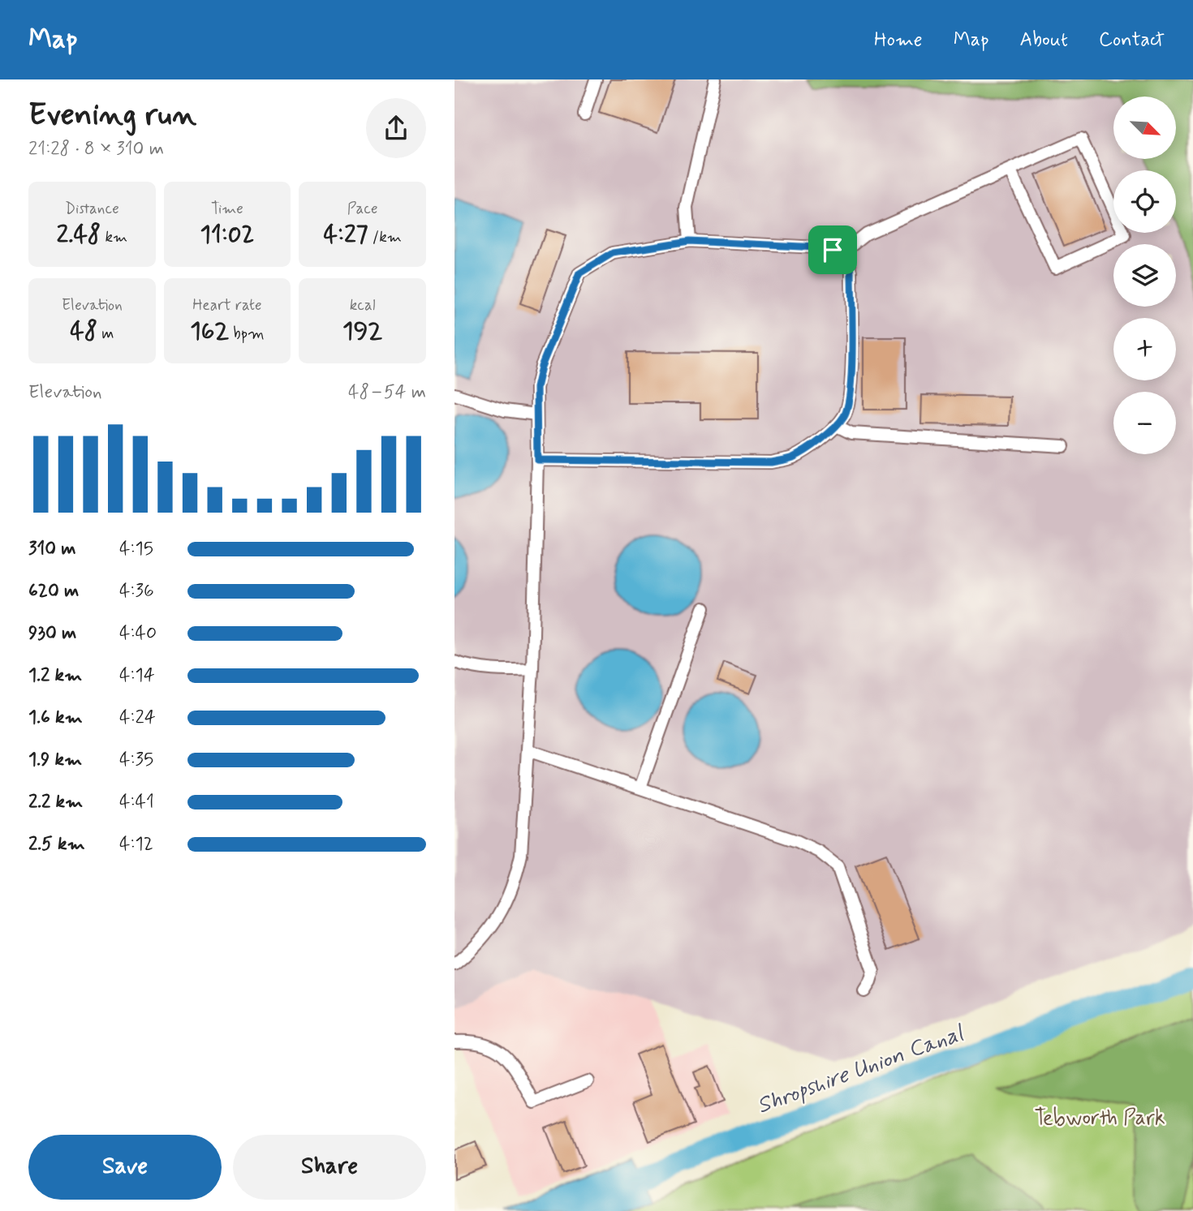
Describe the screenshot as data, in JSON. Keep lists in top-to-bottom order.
{
  "water": ["Shropshire Union Canal"],
  "parks": ["Tebworth Park"],
  "north": "bottom right",
  "page": {
    "header": "Map",
    "nav": [
      "Home",
      "Map",
      "About",
      "Contact"
    ],
    "heading": ["Evening run", "21:28 · 8 × 310 m"],
    "map_buttons": ["+", "−"],
    "stats": [
      ["Distance", "2.48 km"],
      ["Time", "11:02"],
      ["Pace", "4:27 /km"],
      ["Elevation", "48 m"],
      ["Heart rate", "162 bpm"],
      ["kcal", "192"]
    ],
    "chart": ["Elevation", "48–54 m"],
    "list": [
      {
        "name": "310 m",
        "note": "4:15"
      },
      {
        "name": "620 m",
        "note": "4:36"
      },
      {
        "name": "930 m",
        "note": "4:40"
      },
      {
        "name": "1.2 km",
        "note": "4:14"
      },
      {
        "name": "1.6 km",
        "note": "4:24"
      },
      {
        "name": "1.9 km",
        "note": "4:35"
      },
      {
        "name": "2.2 km",
        "note": "4:41"
      },
      {
        "name": "2.5 km",
        "note": "4:12"
      }
    ],
    "buttons": ["Save", "Share"]
  }
}
